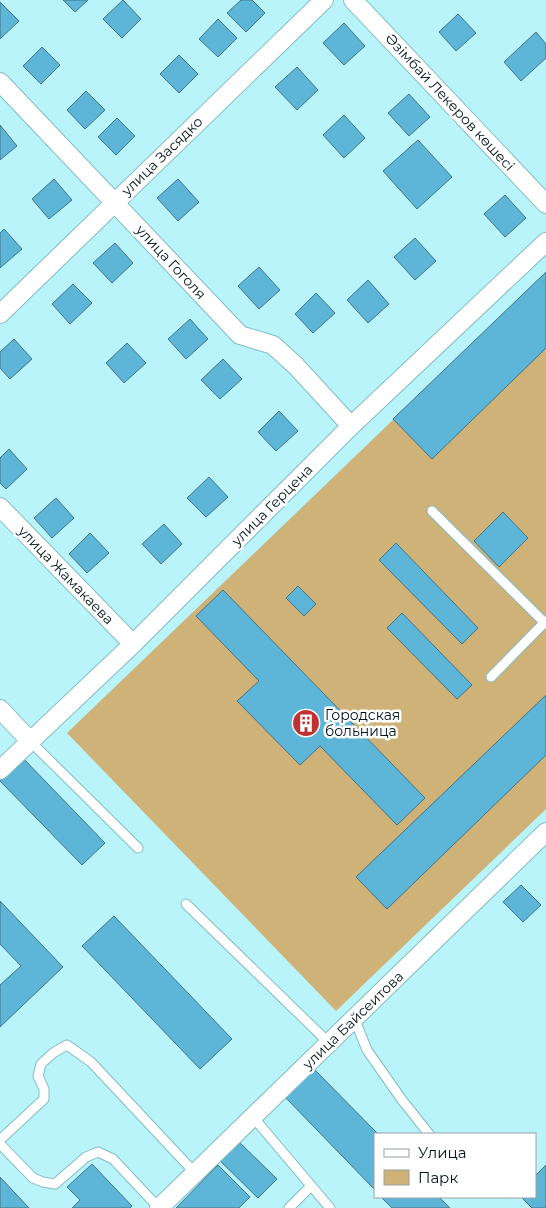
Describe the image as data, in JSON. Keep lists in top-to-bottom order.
{
  "streets": {
    "street": [
      "Әзімбай Лекеров көшесі",
      "улица Засядко",
      "улица Гоголя",
      "улица Герцена",
      "улица Жамакаева",
      "улица Байсеитова"
    ]
  },
  "crossings": [
    ["улица Засядко", "улица Гоголя"],
    ["улица Гоголя", "улица Герцена"],
    ["улица Герцена", "улица Жамакаева"]
  ],
  "places": {
    "building": ["Городская больница"]
  },
  "legend": ["Улица", "Парк"]
}
